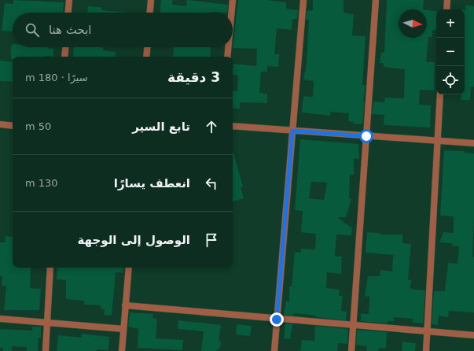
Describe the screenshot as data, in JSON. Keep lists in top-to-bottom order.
{
  "north": "right",
  "page": {
    "map_buttons": ["+", "−"],
    "search": "ابحث هنا",
    "heading": ["3 دقيقة", "سيرًا · 180 m"],
    "list": [
      ["تابع السير", "50 m"],
      ["انعطف يسارًا", "130 m"],
      "الوصول إلى الوجهة"
    ]
  }
}
